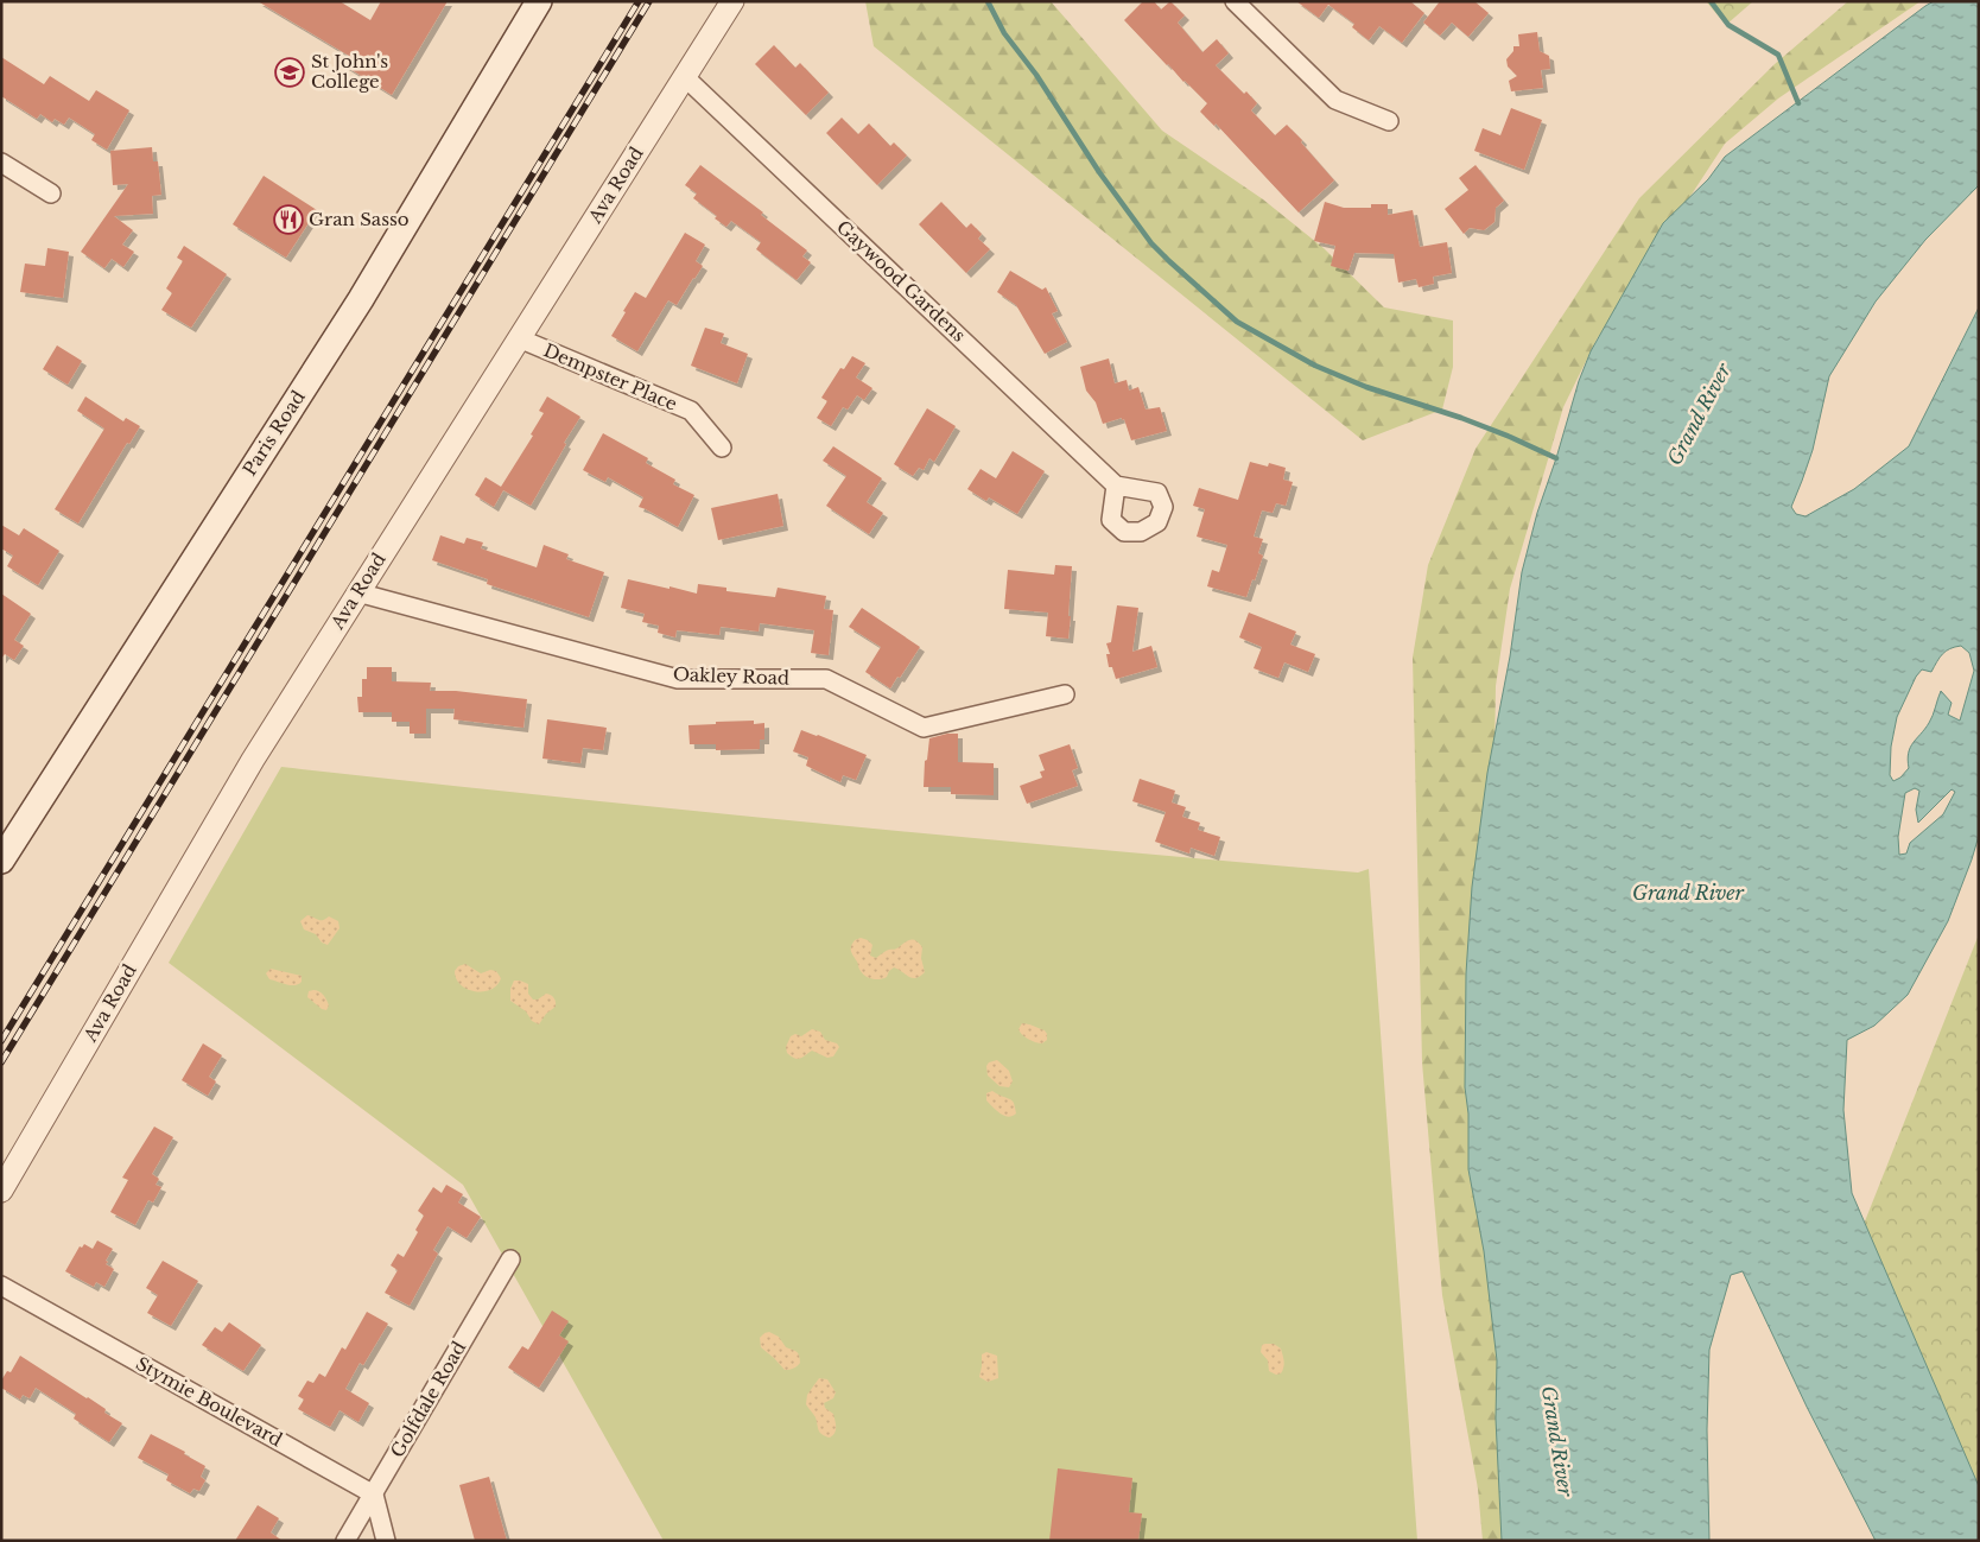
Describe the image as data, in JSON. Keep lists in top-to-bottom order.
{
  "streets": {
    "main road": ["Paris Road"],
    "street": [
      "Ava Road",
      "Gaywood Gardens",
      "Dempster Place",
      "Oakley Road",
      "Golfdale Road",
      "Stymie Boulevard"
    ]
  },
  "crossings": [
    ["Ava Road", "Gaywood Gardens"],
    ["Ava Road", "Dempster Place"],
    ["Ava Road", "Oakley Road"],
    ["Golfdale Road", "Stymie Boulevard"]
  ],
  "water": ["Grand River"],
  "places": {
    "school or university": ["St John's College"],
    "restaurant": ["Gran Sasso"]
  }
}
